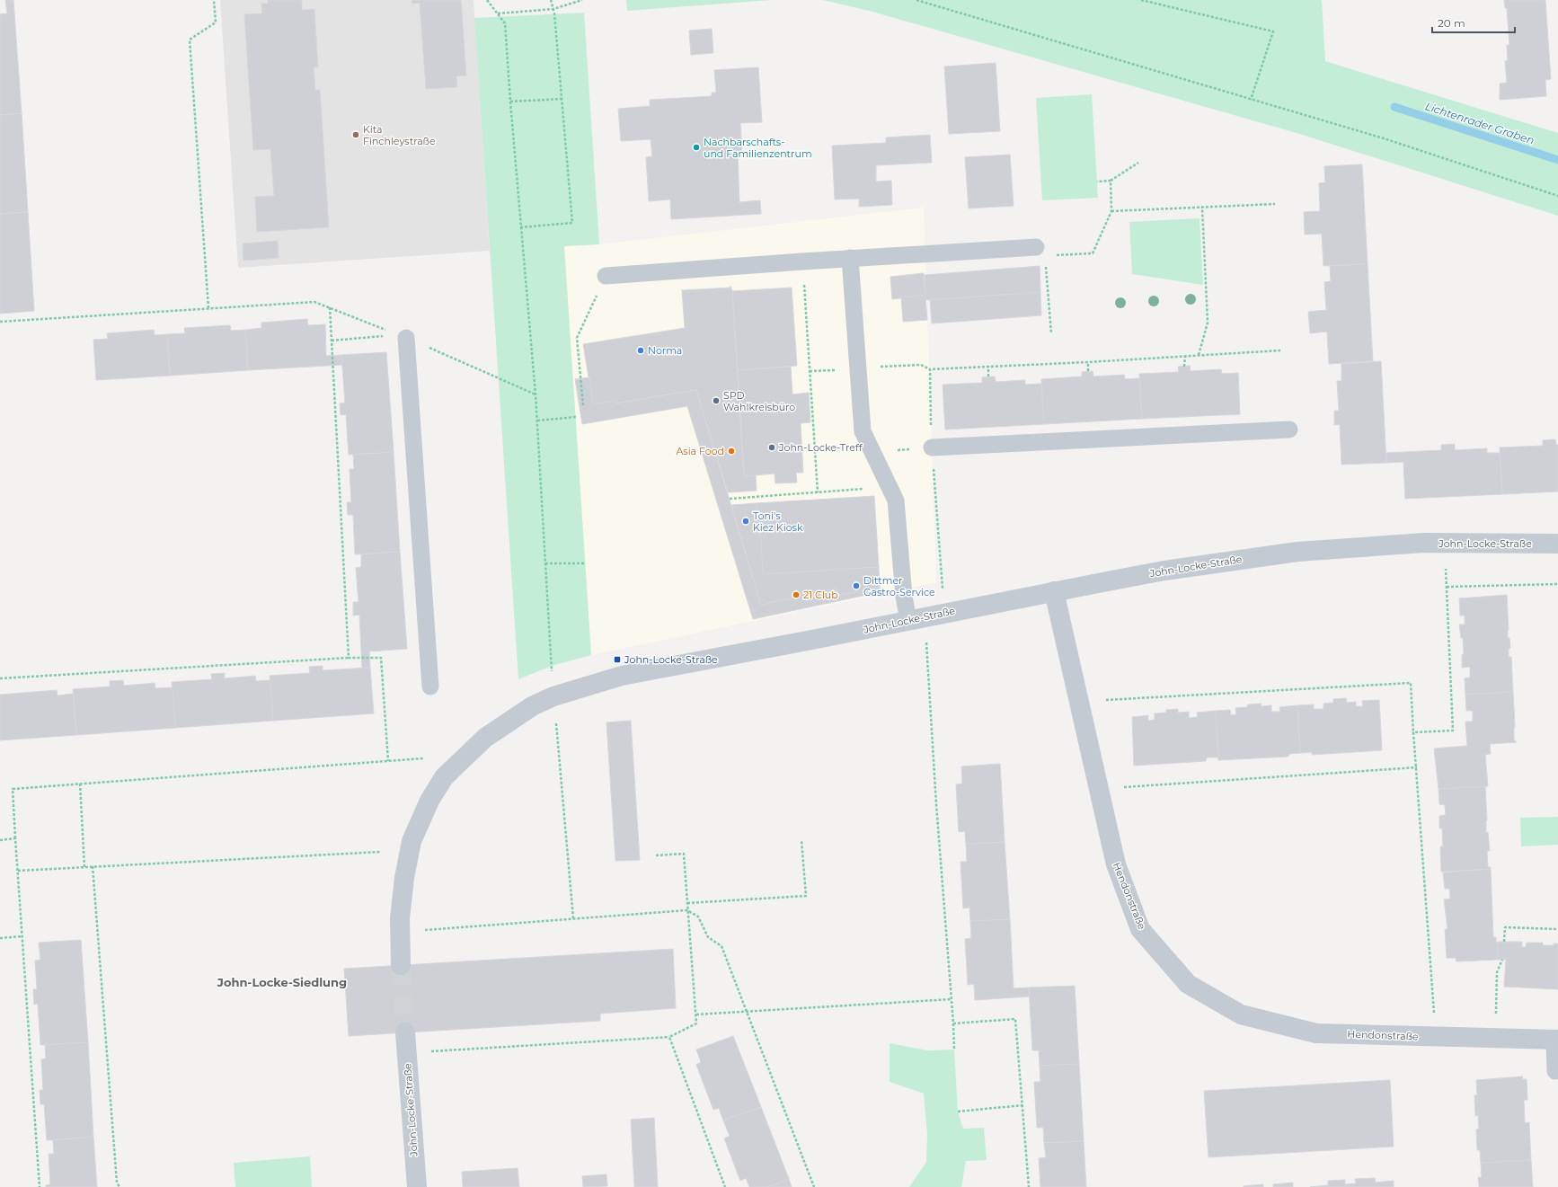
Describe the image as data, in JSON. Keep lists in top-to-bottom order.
{
  "streets": {
    "street": ["John-Locke-Straße", "Hendonstraße"]
  },
  "crossings": [
    ["John-Locke-Straße", "Hendonstraße"]
  ],
  "districts": ["John-Locke-Siedlung"],
  "water": ["Lichtenrader Graben"],
  "places": {
    "other": [
      "Kita Finchleystraße",
      "Nachbarschafts- und Familienzentrum",
      "Norma",
      "SPD Wahlkreisbüro",
      "John-Locke-Treff",
      "Asia Food",
      "Toni's Kiez Kiosk",
      "Dittmer Gastro-Service",
      "21 Club"
    ],
    "transit": ["John-Locke-Straße"]
  },
  "scale_bar": "20 m"
}
